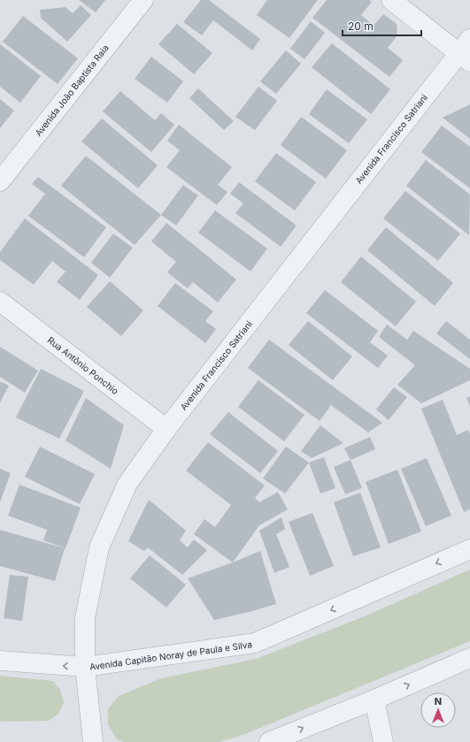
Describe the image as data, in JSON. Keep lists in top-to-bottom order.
{
  "streets": {
    "street": [
      "Avenida João Baptista Raia",
      "Avenida Francisco Satriani",
      "Rua Antônio Ponchio",
      "Avenida Capitão Noray de Paula e Silva"
    ]
  },
  "crossings": [
    ["Avenida Francisco Satriani", "Rua Antônio Ponchio"],
    ["Avenida Francisco Satriani", "Avenida Capitão Noray de Paula e Silva"]
  ],
  "scale_bar": "20 m",
  "north": "top"
}
